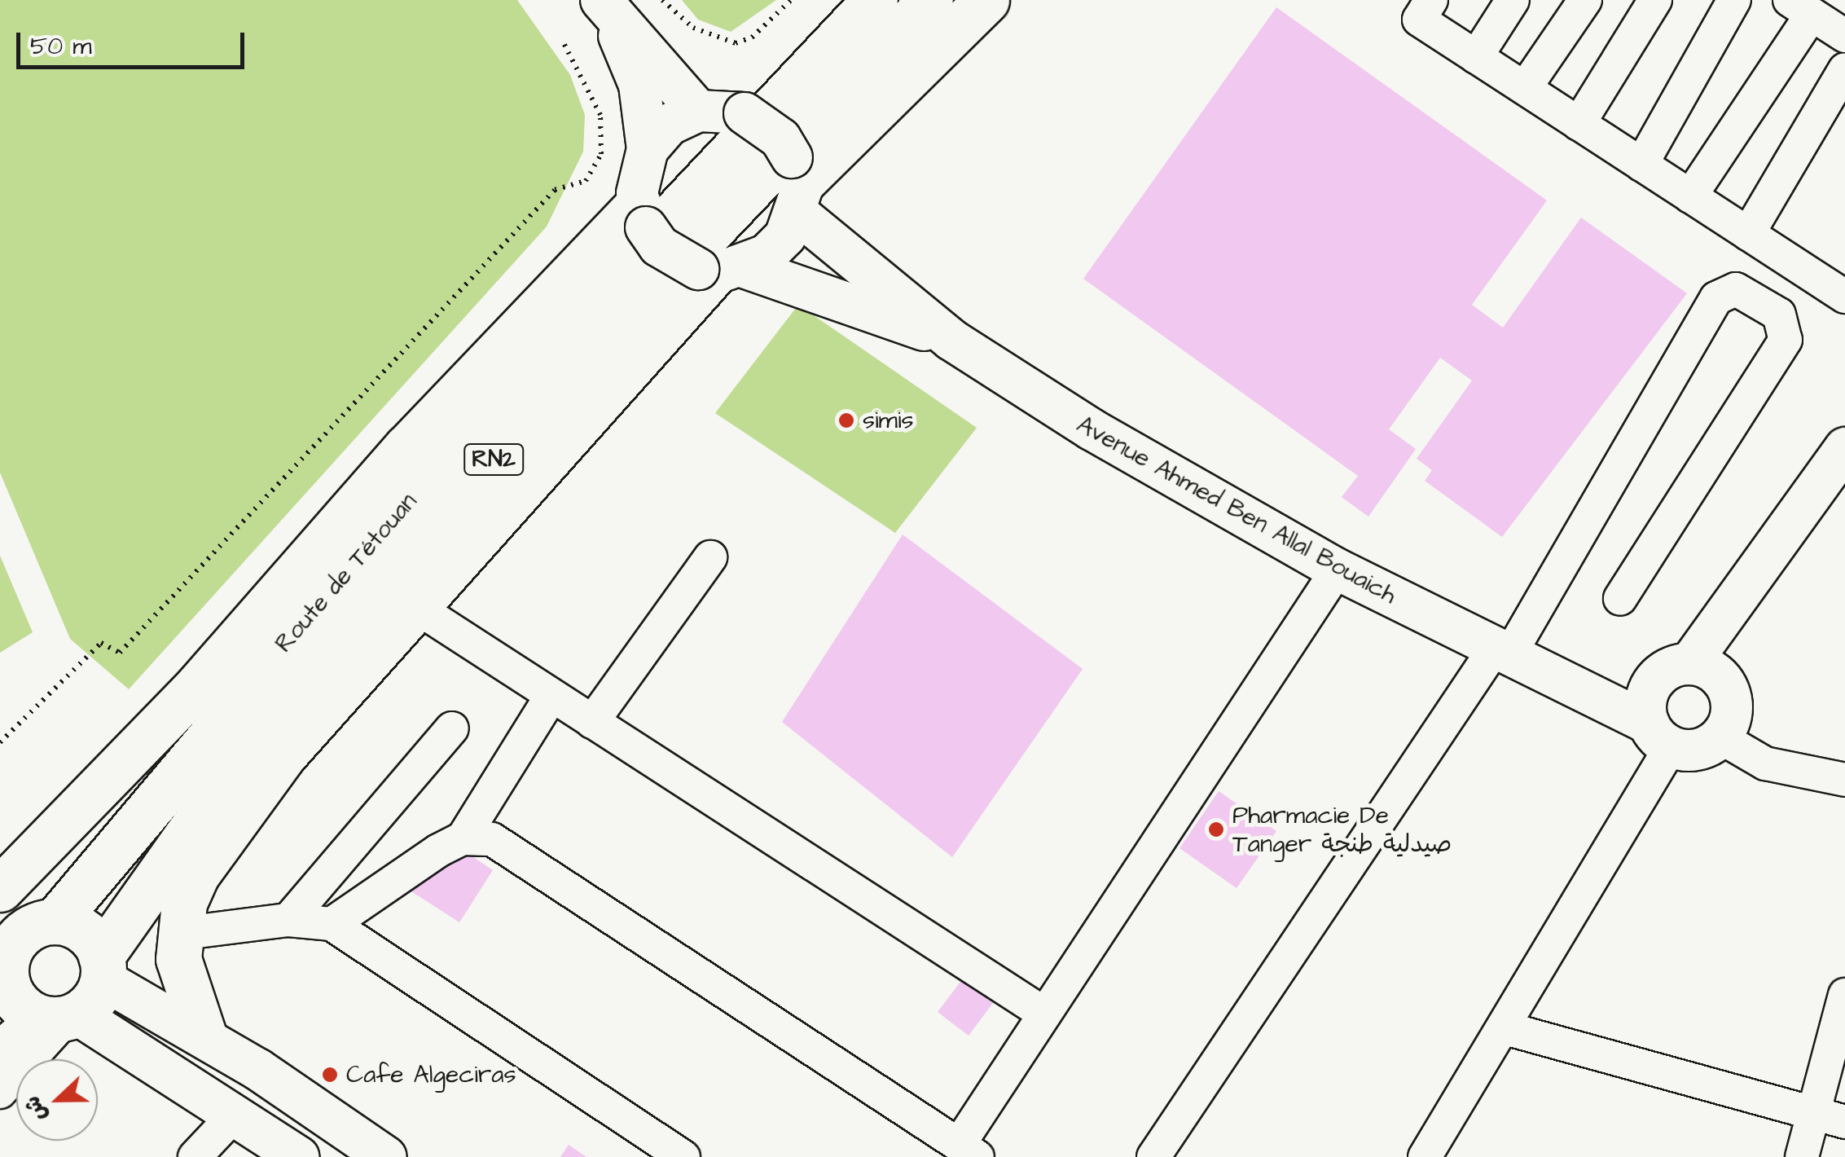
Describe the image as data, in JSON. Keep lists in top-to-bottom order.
{
  "streets": {
    "highway": ["RN2", "Route de Tétouan"],
    "main road": ["Avenue Ahmed Ben Allal Bouaich"]
  },
  "places": ["simis", "Pharmacie De Tanger صيدلية طنجة", "Cafe Algeciras"],
  "scale_bar": "50 m",
  "north": "left"
}
